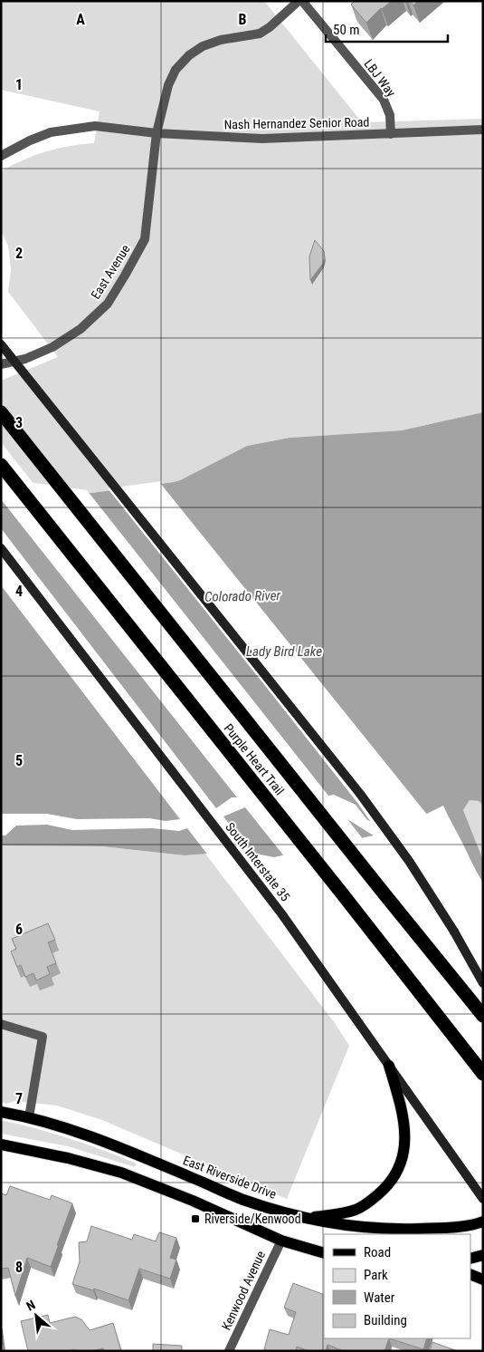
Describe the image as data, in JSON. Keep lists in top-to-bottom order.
{
  "streets": {
    "highway": ["Purple Heart Trail"],
    "main road": ["South Interstate 35", "East Riverside Drive"],
    "street": [
      "LBJ Way",
      "Nash Hernandez Senior Road",
      "East Avenue",
      "Kenwood Avenue"
    ]
  },
  "crossings": [
    ["LBJ Way", "Nash Hernandez Senior Road"],
    ["Nash Hernandez Senior Road", "East Avenue"]
  ],
  "water": ["Colorado River", "Lady Bird Lake"],
  "places": {
    "transit": ["Riverside/Kenwood"]
  },
  "legend": [
    "Road",
    "Park",
    "Water",
    "Building"
  ],
  "scale_bar": "50 m",
  "north": "top left",
  "grid": {
    "columns": ["A", "B"],
    "rows": [
      "1",
      "2",
      "3",
      "4",
      "5",
      "6",
      "7",
      "8"
    ]
  }
}
